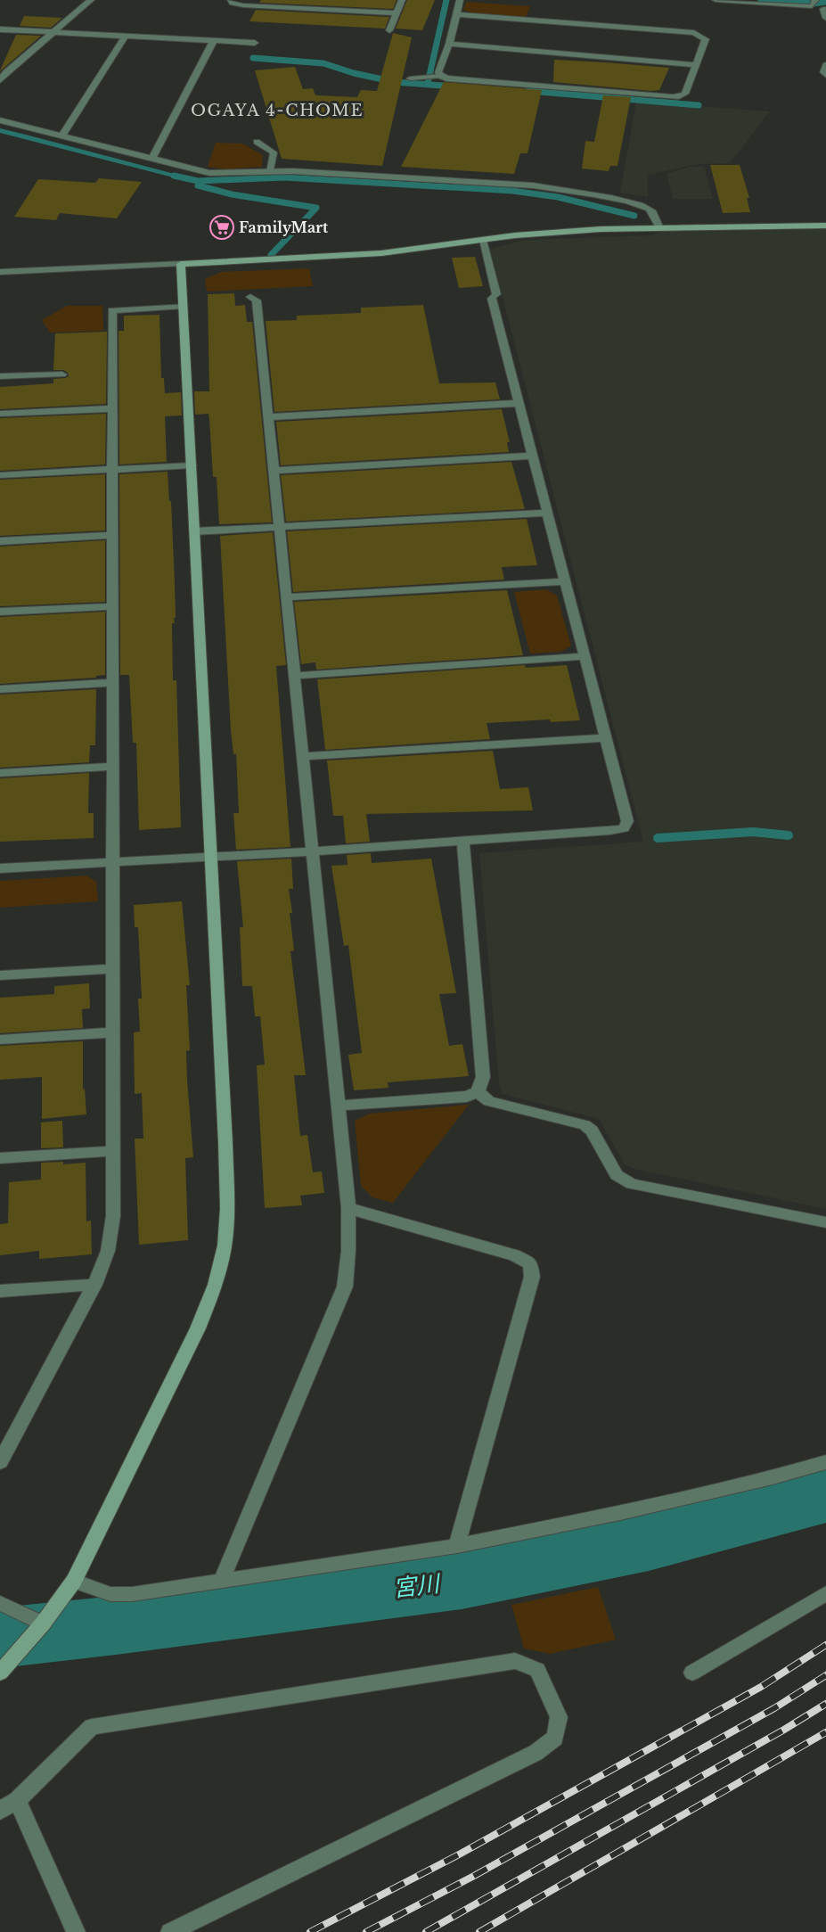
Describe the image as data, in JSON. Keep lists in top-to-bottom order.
{
  "districts": ["OGAYA 4-CHOME"],
  "water": ["宮川"],
  "places": {
    "supermarket": ["FamilyMart"]
  }
}
